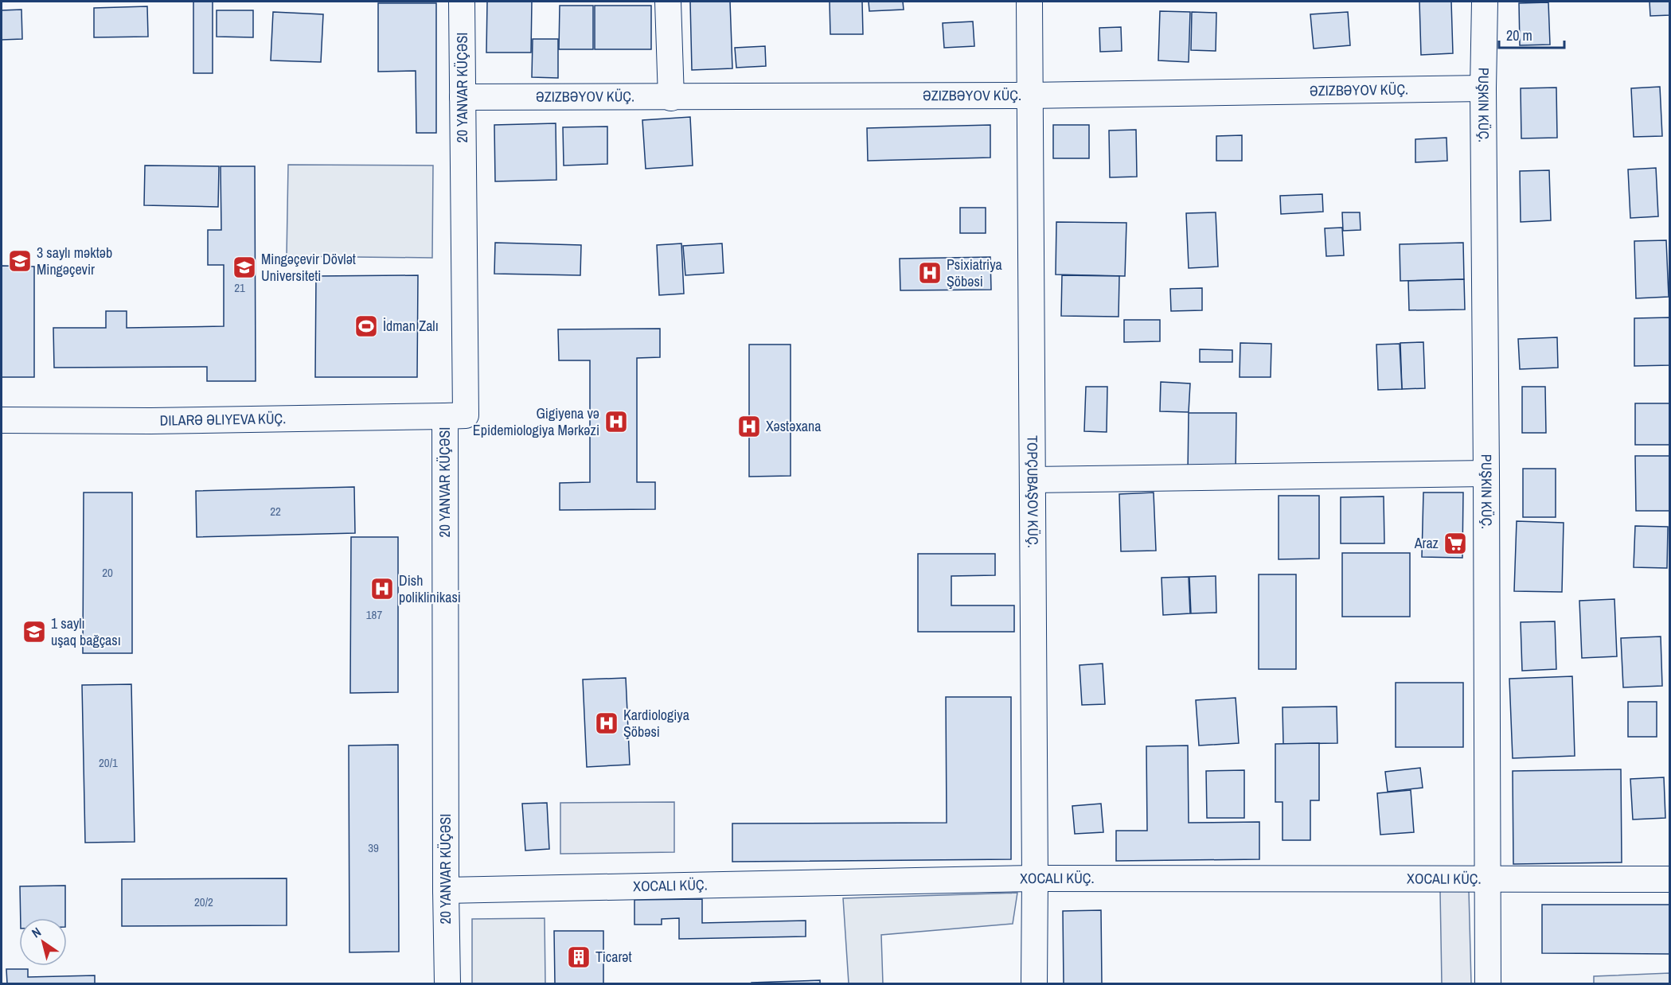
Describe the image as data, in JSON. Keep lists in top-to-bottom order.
{
  "streets": {
    "street": [
      "20 YANVAR KÜÇƏSI",
      "ƏZIZBƏYOV KÜÇ.",
      "PUŞKIN KÜÇ.",
      "DILARƏ ƏLIYEVA KÜÇ.",
      "TOPÇUBAŞOV KÜÇ."
    ]
  },
  "crossings": [
    ["20 YANVAR KÜÇƏSI", "ƏZIZBƏYOV KÜÇ."],
    ["20 YANVAR KÜÇƏSI", "DILARƏ ƏLIYEVA KÜÇ."],
    ["ƏZIZBƏYOV KÜÇ.", "PUŞKIN KÜÇ."],
    ["ƏZIZBƏYOV KÜÇ.", "TOPÇUBAŞOV KÜÇ."]
  ],
  "places": {
    "school or university": ["3 saylı məktəb Mingəçevir", "Mingəçevir Dövlət Universiteti", "1 saylı uşaq bağçası"],
    "hospital": [
      "Psixiatriya Şöbəsi",
      "Gigiyena və Epidemiologiya Mərkəzi",
      "Xəstəxana",
      "Dish poliklinikasi",
      "Kardiologiya Şöbəsi"
    ],
    "sports": ["İdman Zalı"],
    "supermarket": ["Araz"],
    "building": ["Ticarət"]
  },
  "house_numbers": [
    "21",
    "22",
    "20",
    "187",
    "20/1",
    "39",
    "20/2"
  ],
  "scale_bar": "20 m",
  "north": "top left"
}
